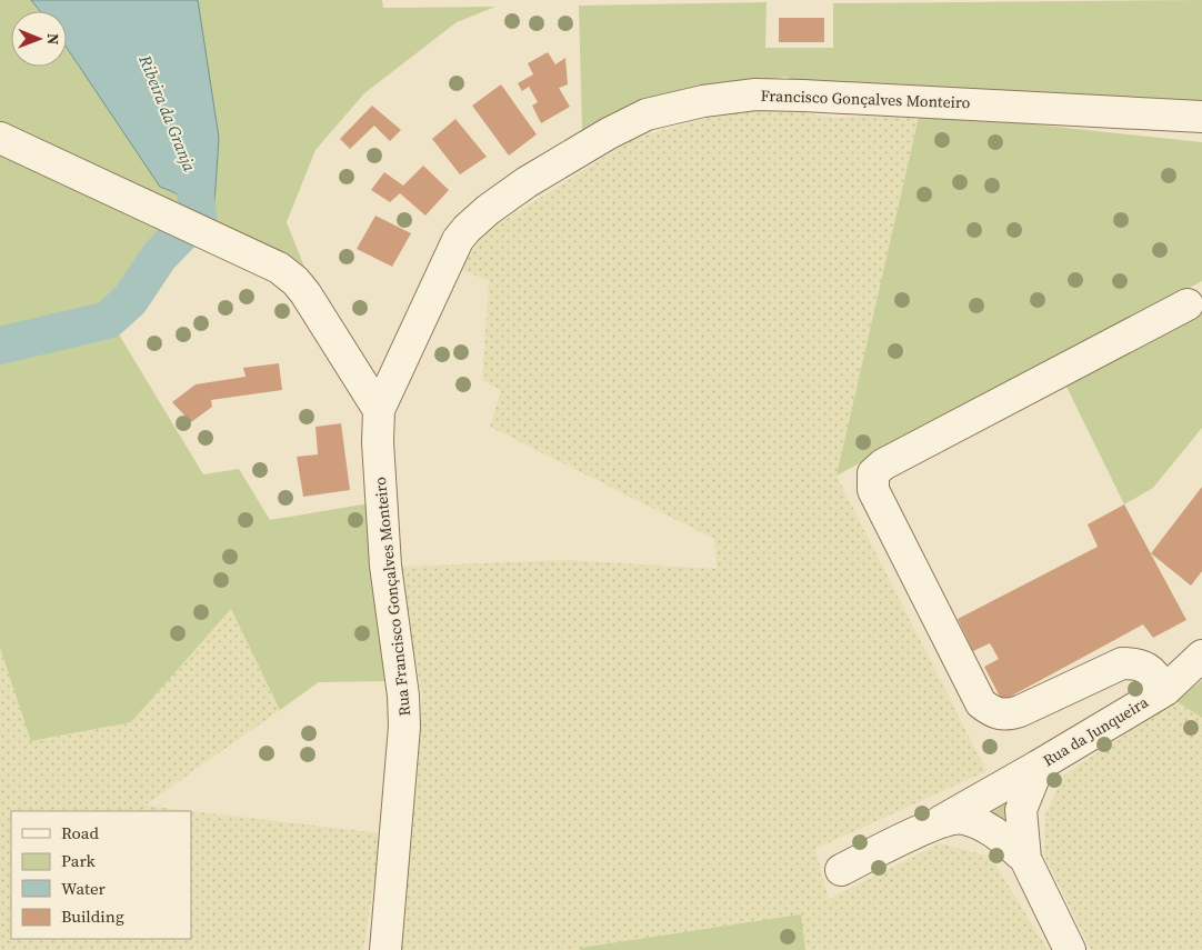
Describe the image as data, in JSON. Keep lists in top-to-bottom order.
{
  "streets": {
    "street": ["Francisco Gonçalves Monteiro", "Rua Francisco Gonçalves Monteiro", "Rua da Junqueira"]
  },
  "crossings": [
    ["Francisco Gonçalves Monteiro", "Rua Francisco Gonçalves Monteiro"]
  ],
  "water": ["Ribeira da Granja"],
  "legend": [
    "Road",
    "Park",
    "Water",
    "Building"
  ],
  "north": "right"
}
